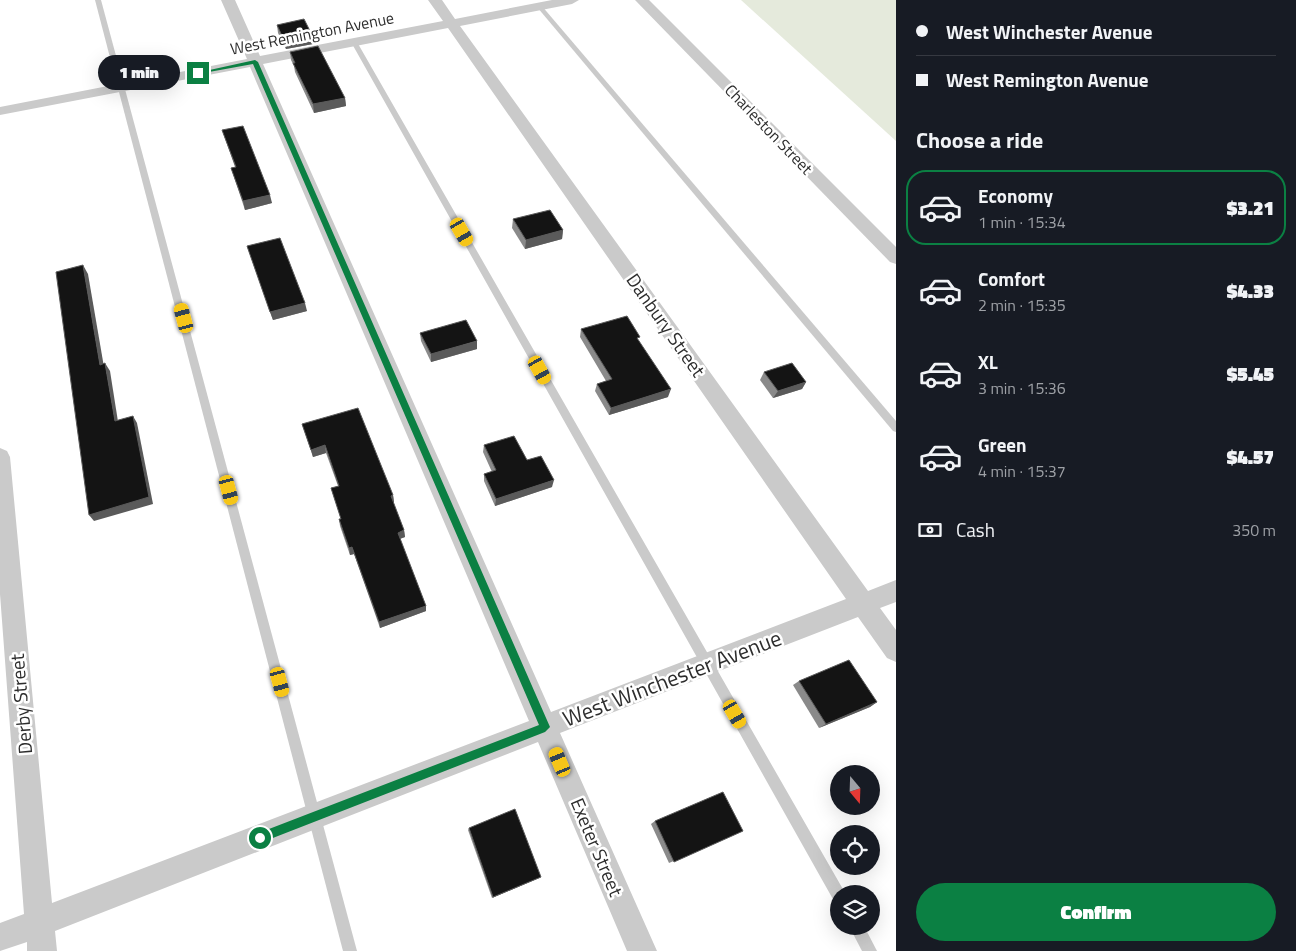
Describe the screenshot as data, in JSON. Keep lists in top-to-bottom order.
{
  "streets": {
    "street": [
      "West Remington Avenue",
      "Charleston Street",
      "Danbury Street",
      "West Winchester Avenue",
      "Derby Street",
      "Exeter Street"
    ]
  },
  "crossings": [
    ["West Remington Avenue", "Danbury Street"],
    ["West Remington Avenue", "Exeter Street"],
    ["Danbury Street", "West Winchester Avenue"],
    ["West Winchester Avenue", "Derby Street"],
    ["West Winchester Avenue", "Exeter Street"]
  ],
  "north": "bottom",
  "page": {
    "banner": ["West Winchester Avenue", "West Remington Avenue"],
    "bubble": "1 min",
    "heading": "Choose a ride",
    "list": [
      {
        "name": "Economy",
        "note": "1 min · 15:34",
        "value": "$3.21"
      },
      {
        "name": "Comfort",
        "note": "2 min · 15:35",
        "value": "$4.33"
      },
      {
        "name": "XL",
        "note": "3 min · 15:36",
        "value": "$5.45"
      },
      {
        "name": "Green",
        "note": "4 min · 15:37",
        "value": "$4.57"
      }
    ],
    "pay": ["Cash", "350 m"],
    "buttons": "Confirm"
  }
}
